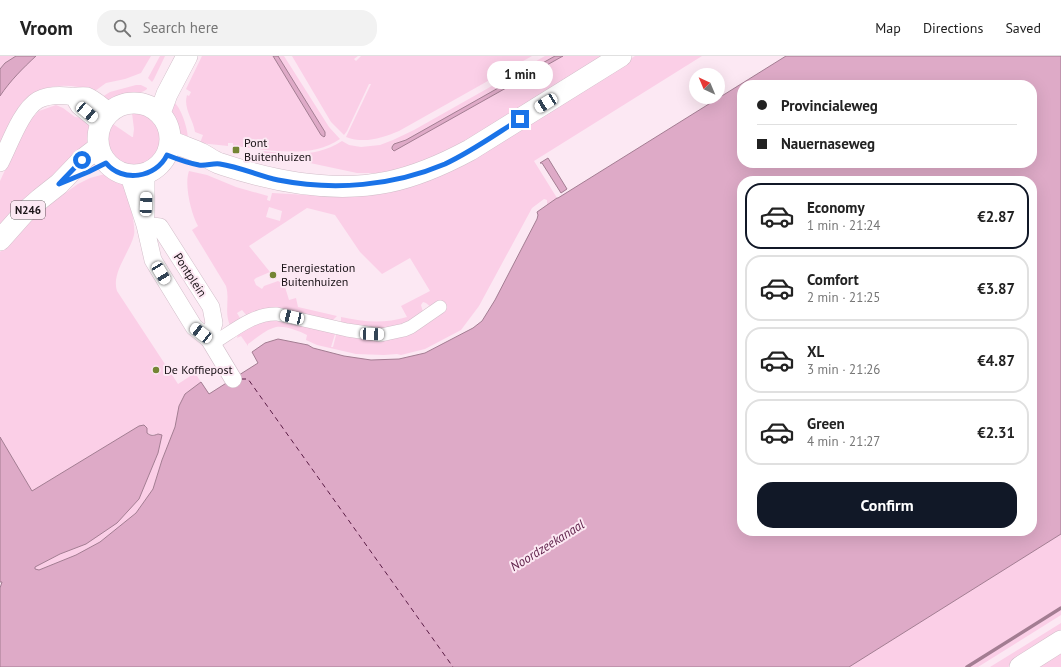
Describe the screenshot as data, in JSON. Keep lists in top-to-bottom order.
{
  "streets": {
    "main road": ["N246"],
    "street": ["Pontplein"]
  },
  "crossings": [
    ["N246", "Pontplein"]
  ],
  "water": ["Noordzeekanaal"],
  "places": {
    "transit": ["Pont Buitenhuizen"],
    "other": ["Energiestation Buitenhuizen", "De Koffiepost"]
  },
  "north": "top left",
  "page": {
    "header": "Vroom",
    "search": "Search here",
    "nav": ["Map", "Directions", "Saved"],
    "bubble": "1 min",
    "banner": ["Provincialeweg", "Nauernaseweg"],
    "list": [
      {
        "name": "Economy",
        "note": "1 min · 21:24",
        "value": "€2.87"
      },
      {
        "name": "Comfort",
        "note": "2 min · 21:25",
        "value": "€3.87"
      },
      {
        "name": "XL",
        "note": "3 min · 21:26",
        "value": "€4.87"
      },
      {
        "name": "Green",
        "note": "4 min · 21:27",
        "value": "€2.31"
      }
    ],
    "buttons": "Confirm"
  }
}
